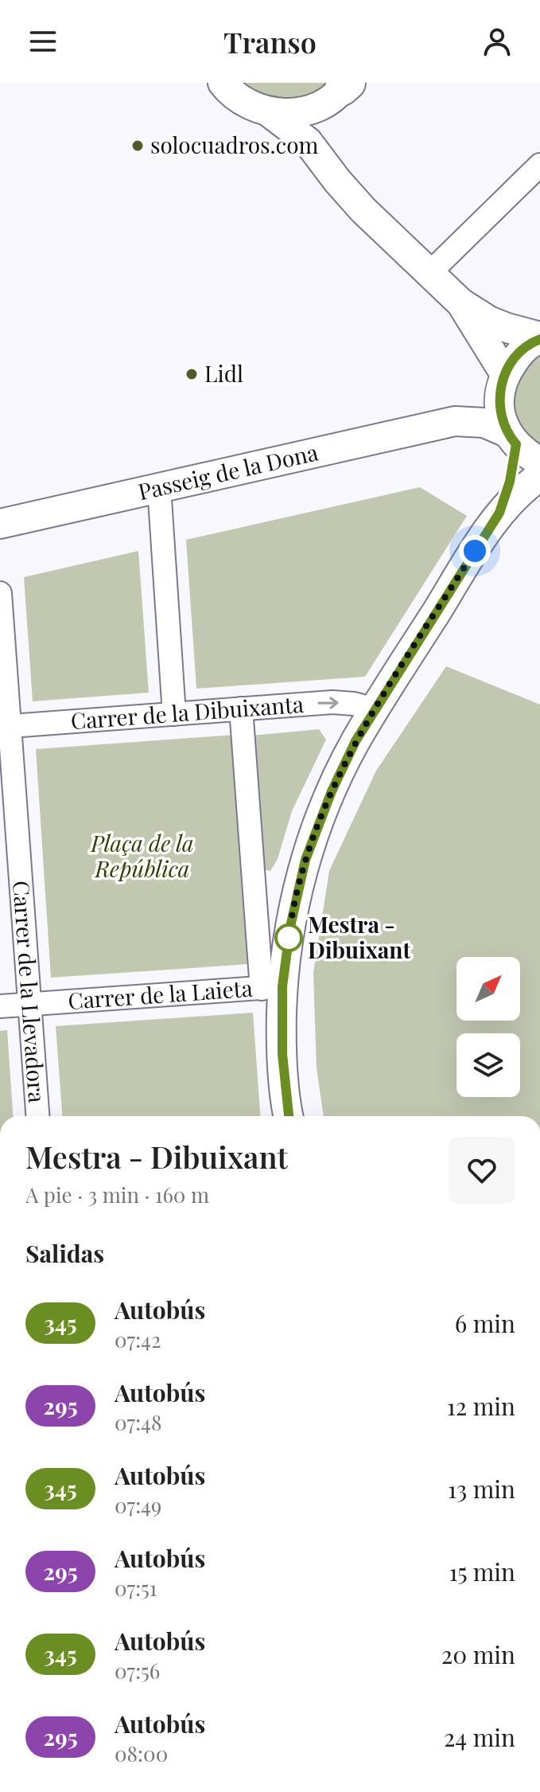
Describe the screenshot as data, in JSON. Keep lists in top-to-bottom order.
{
  "streets": {
    "main road": ["Passeig de la Dona"],
    "street": ["Carrer de la Dibuixanta", "Carrer de la Llevadora", "Carrer de la Laieta"]
  },
  "crossings": [
    ["Carrer de la Dibuixanta", "Carrer de la Llevadora"],
    ["Carrer de la Llevadora", "Carrer de la Laieta"]
  ],
  "one_way": ["Carrer de la Dibuixanta"],
  "parks": ["Plaça de la República"],
  "places": ["solocuadros.com", "Lidl", "Mestra - Dibuixant"],
  "lines": ["bus line 345"],
  "north": "top right",
  "page": {
    "header": "Transo",
    "heading": [
      ["Mestra - Dibuixant", "A pie · 3 min · 160 m"],
      "Salidas"
    ],
    "list": [
      {
        "mark": "345",
        "name": "Autobús",
        "note": "07:42",
        "value": "6 min"
      },
      {
        "mark": "295",
        "name": "Autobús",
        "note": "07:48",
        "value": "12 min"
      },
      {
        "mark": "345",
        "name": "Autobús",
        "note": "07:49",
        "value": "13 min"
      },
      {
        "mark": "295",
        "name": "Autobús",
        "note": "07:51",
        "value": "15 min"
      },
      {
        "mark": "345",
        "name": "Autobús",
        "note": "07:56",
        "value": "20 min"
      },
      {
        "mark": "295",
        "name": "Autobús",
        "note": "08:00",
        "value": "24 min"
      }
    ]
  }
}
